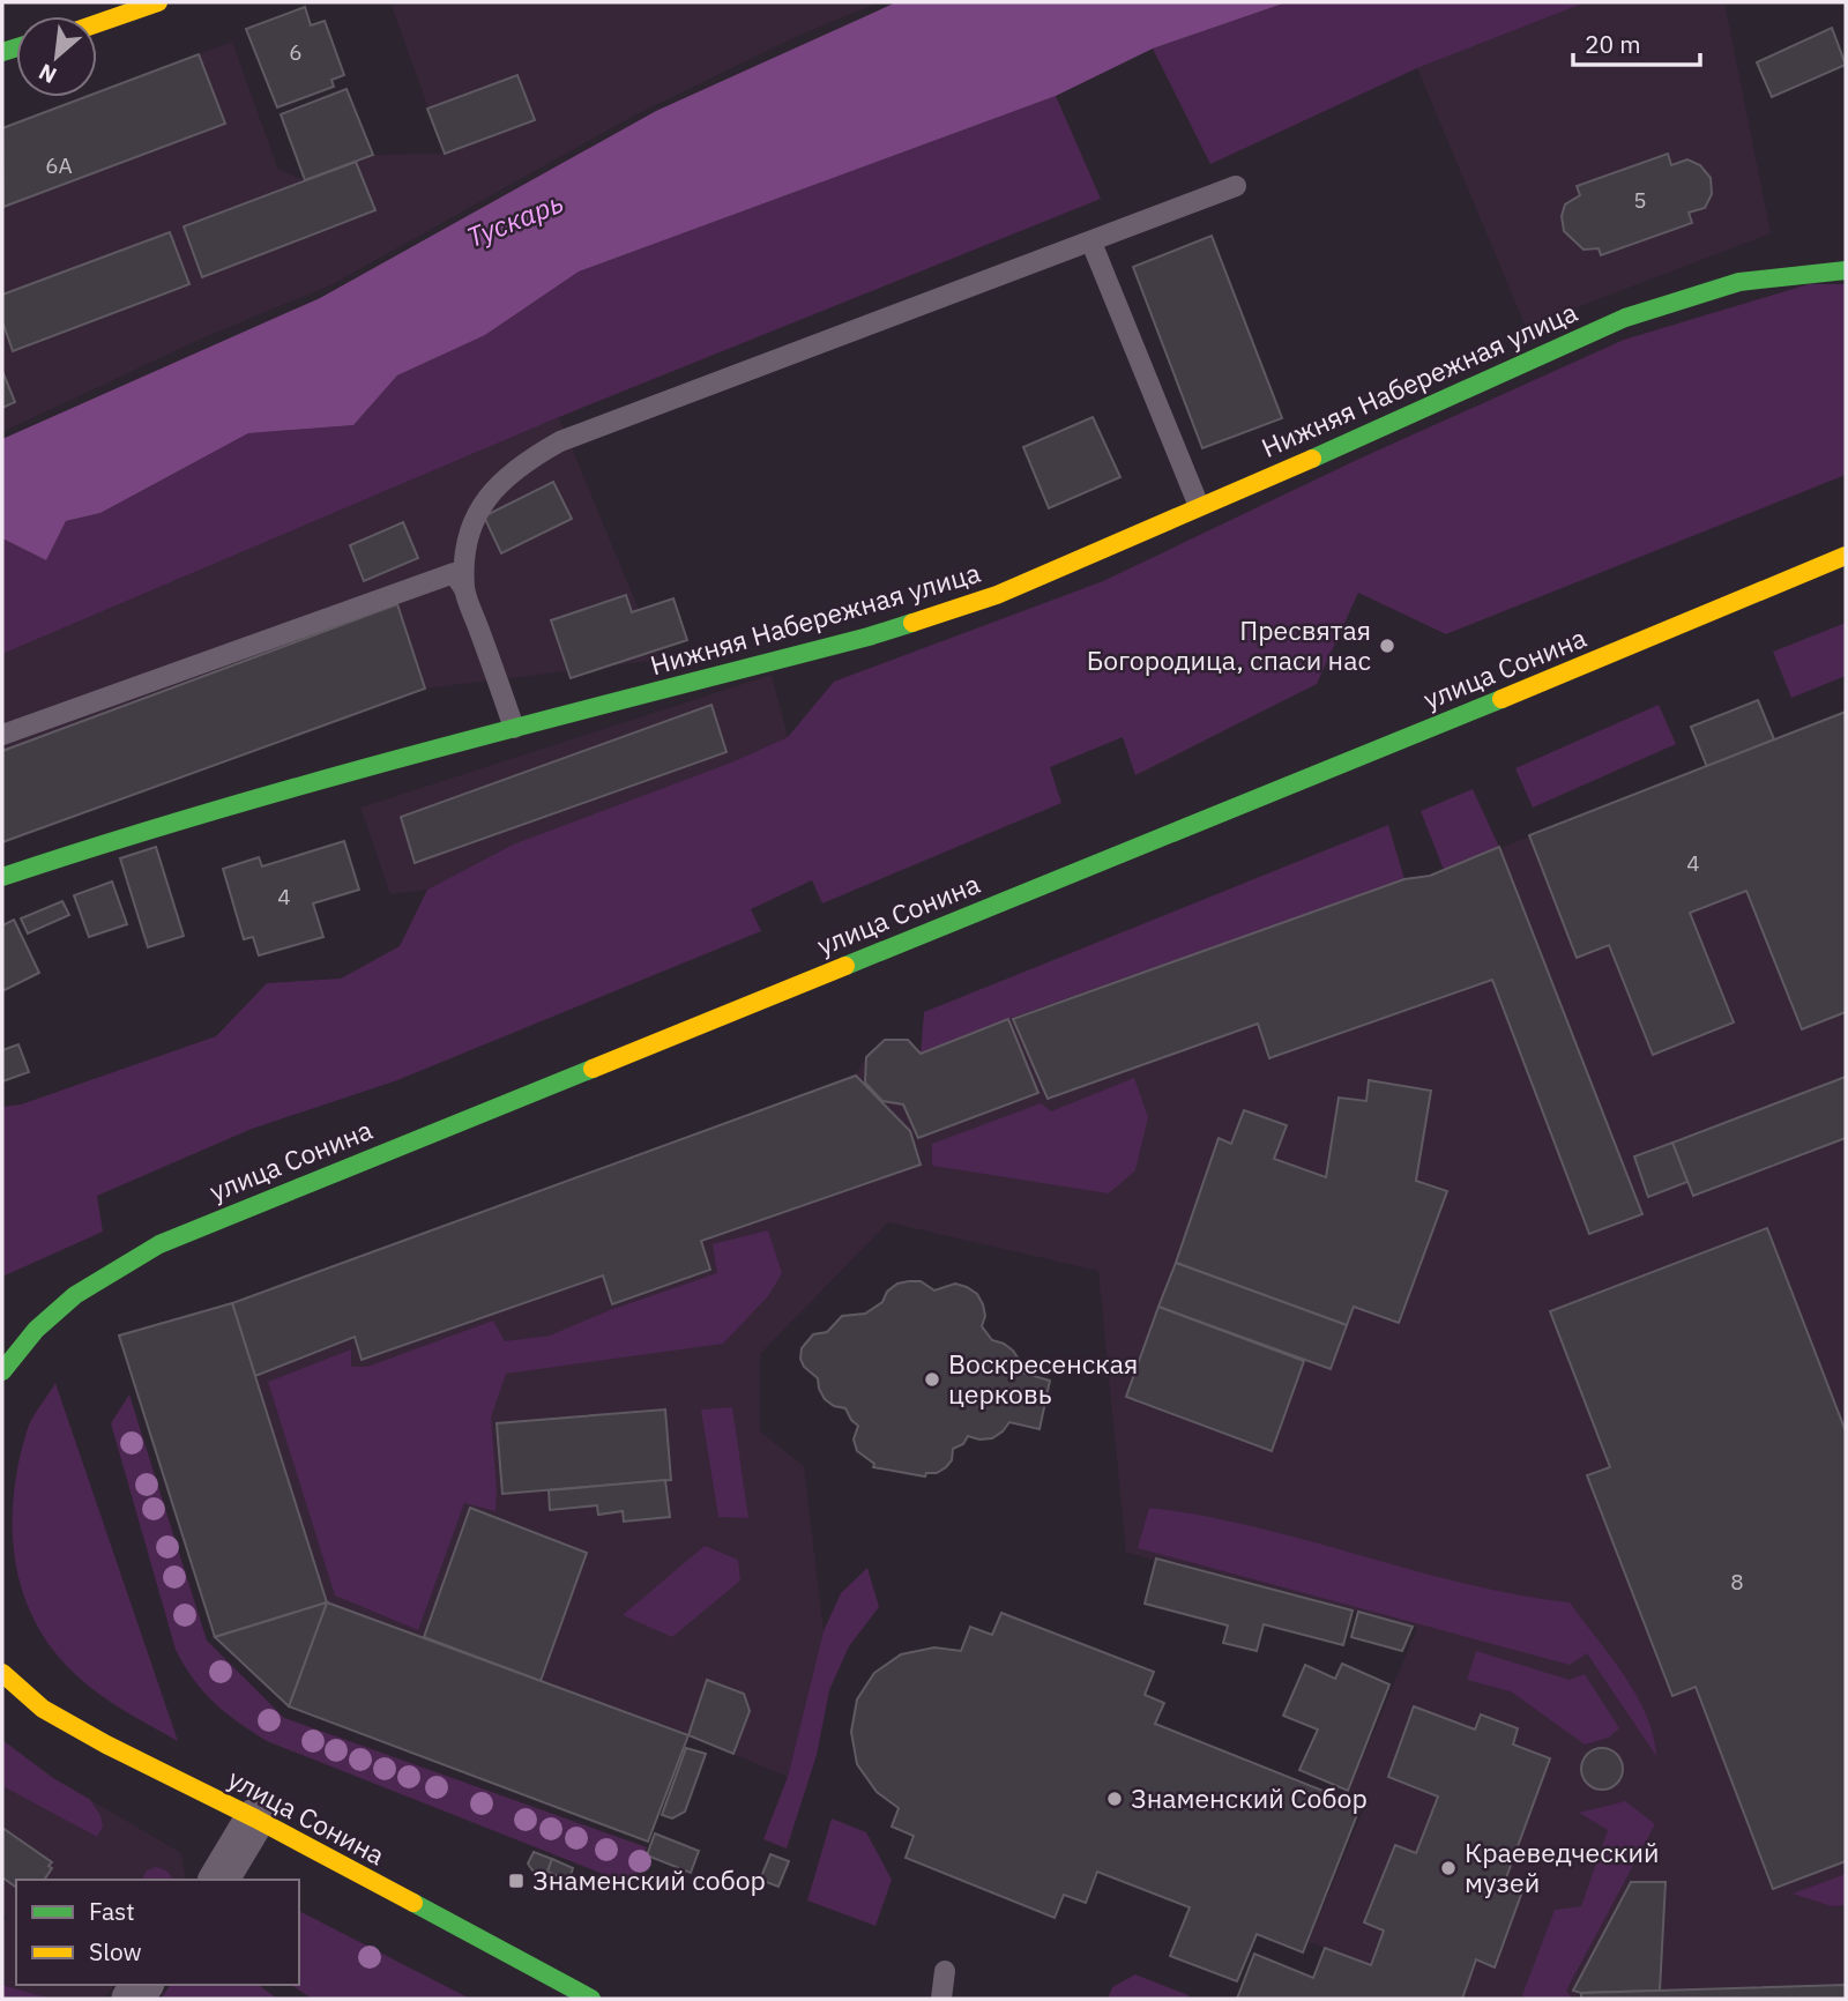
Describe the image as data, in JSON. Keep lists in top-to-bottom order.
{
  "streets": {
    "main road": ["Нижняя Набережная улица", "улица Сонина"]
  },
  "water": ["Тускарь"],
  "places": {
    "other": [
      "Пресвятая Богородица, спаси нас",
      "Воскресенская церковь",
      "Знаменский Собор",
      "Краеведческий музей"
    ],
    "transit": ["Знаменский собор"]
  },
  "house_numbers": [
    "6",
    "6А",
    "5",
    "4",
    "4",
    "8"
  ],
  "legend": ["Fast", "Slow"],
  "scale_bar": "20 m",
  "north": "bottom left"
}
